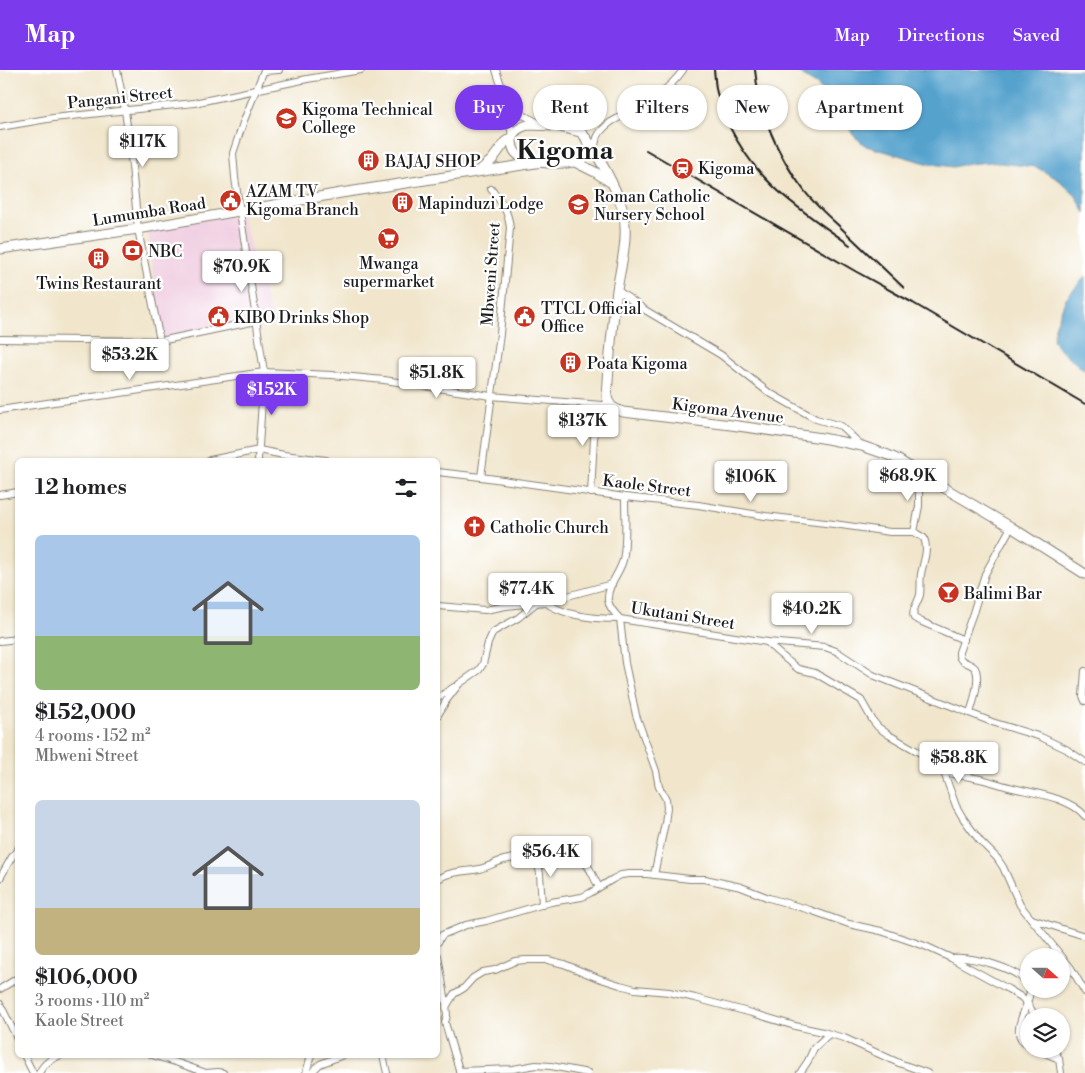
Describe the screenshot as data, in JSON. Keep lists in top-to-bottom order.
{
  "streets": {
    "main road": ["Lumumba Road", "Kigoma Avenue"],
    "street": [
      "Pangani Street",
      "Mbweni Street",
      "Kaole Street",
      "Ukutani Street"
    ]
  },
  "crossings": [
    ["Mbweni Street", "Kaole Street"],
    ["Kaole Street", "Ukutani Street"]
  ],
  "districts": ["Kigoma"],
  "places": {
    "school or university": ["Kigoma Technical College", "Roman Catholic Nursery School"],
    "building": [
      "BAJAJ SHOP",
      "Mapinduzi Lodge",
      "Twins Restaurant",
      "Poata Kigoma"
    ],
    "station": ["Kigoma"],
    "public building": ["AZAM TV Kigoma Branch", "KIBO Drinks Shop", "TTCL Official Office"],
    "supermarket": ["Mwanga supermarket"],
    "bank": ["NBC"],
    "church": ["Catholic Church"],
    "bar": ["Balimi Bar"]
  },
  "north": "right",
  "page": {
    "header": "Map",
    "nav": ["Map", "Directions", "Saved"],
    "chip": [
      "Buy",
      "Rent",
      "Filters",
      "New",
      "Apartment"
    ],
    "price": [
      "$117K",
      "$70.9K",
      "$53.2K",
      "$51.8K",
      "$152K",
      "$137K",
      "$68.9K",
      "$106K",
      "$77.4K",
      "$40.2K",
      "$58.8K",
      "$56.4K"
    ],
    "heading": "12 homes",
    "list": [
      {
        "name": "$152,000",
        "note": "4 rooms · 152 m² · Mbweni Street"
      },
      {
        "name": "$106,000",
        "note": "3 rooms · 110 m² · Kaole Street"
      }
    ]
  }
}
